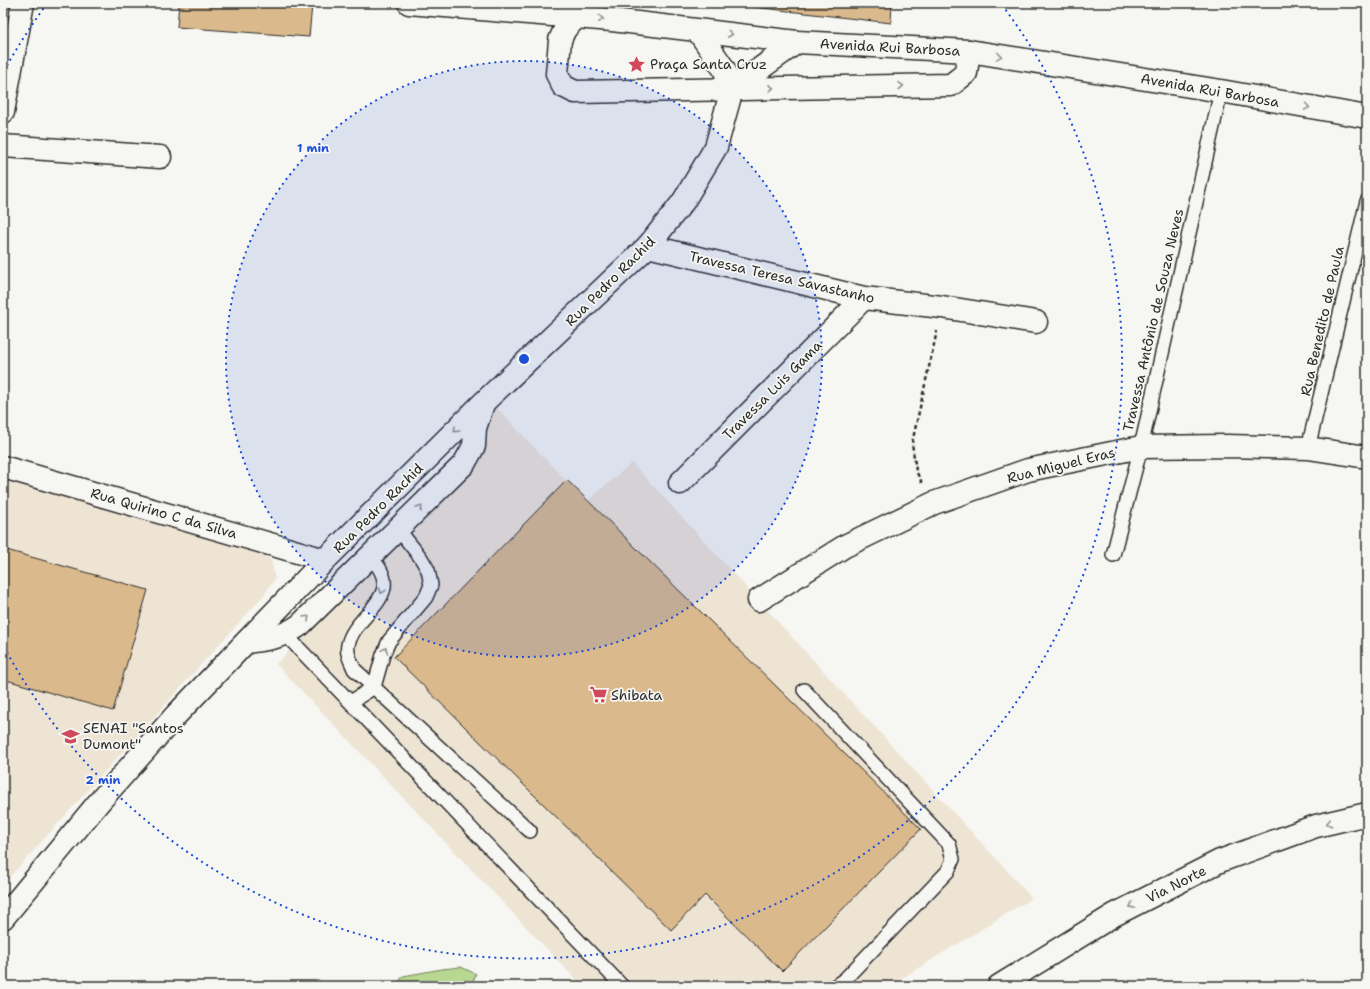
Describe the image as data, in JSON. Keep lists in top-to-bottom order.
{
  "streets": {
    "street": [
      "Avenida Rui Barbosa",
      "Travessa Teresa Savastanho",
      "Rua Pedro Rachid",
      "Travessa Luis Gama",
      "Rua Miguel Eras",
      "Rua Quirino C da Silva",
      "Via Norte"
    ],
    "lane": ["Travessa Antônio de Souza Neves", "Rua Benedito de Paula"]
  },
  "crossings": [
    ["Avenida Rui Barbosa", "Travessa Antônio de Souza Neves"],
    ["Travessa Teresa Savastanho", "Rua Pedro Rachid"],
    ["Travessa Teresa Savastanho", "Travessa Luis Gama"],
    ["Rua Pedro Rachid", "Rua Quirino C da Silva"],
    ["Travessa Antônio de Souza Neves", "Rua Miguel Eras"],
    ["Rua Benedito de Paula", "Rua Miguel Eras"]
  ],
  "one_way": ["Avenida Rui Barbosa", "Via Norte"],
  "places": {
    "place": ["Praça Santa Cruz"],
    "supermarket": ["Shibata"],
    "school or university": ["SENAI \"Santos Dumont\""]
  },
  "rings": ["1 min", "2 min"]
}
